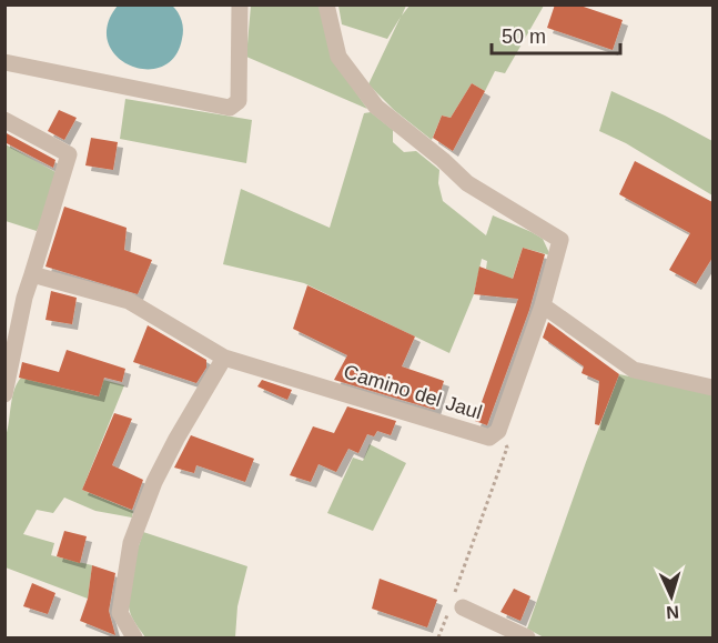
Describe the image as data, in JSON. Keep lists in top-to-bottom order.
{
  "streets": {
    "street": ["Camino del Jaul"]
  },
  "scale_bar": "50 m",
  "north": "bottom"
}
